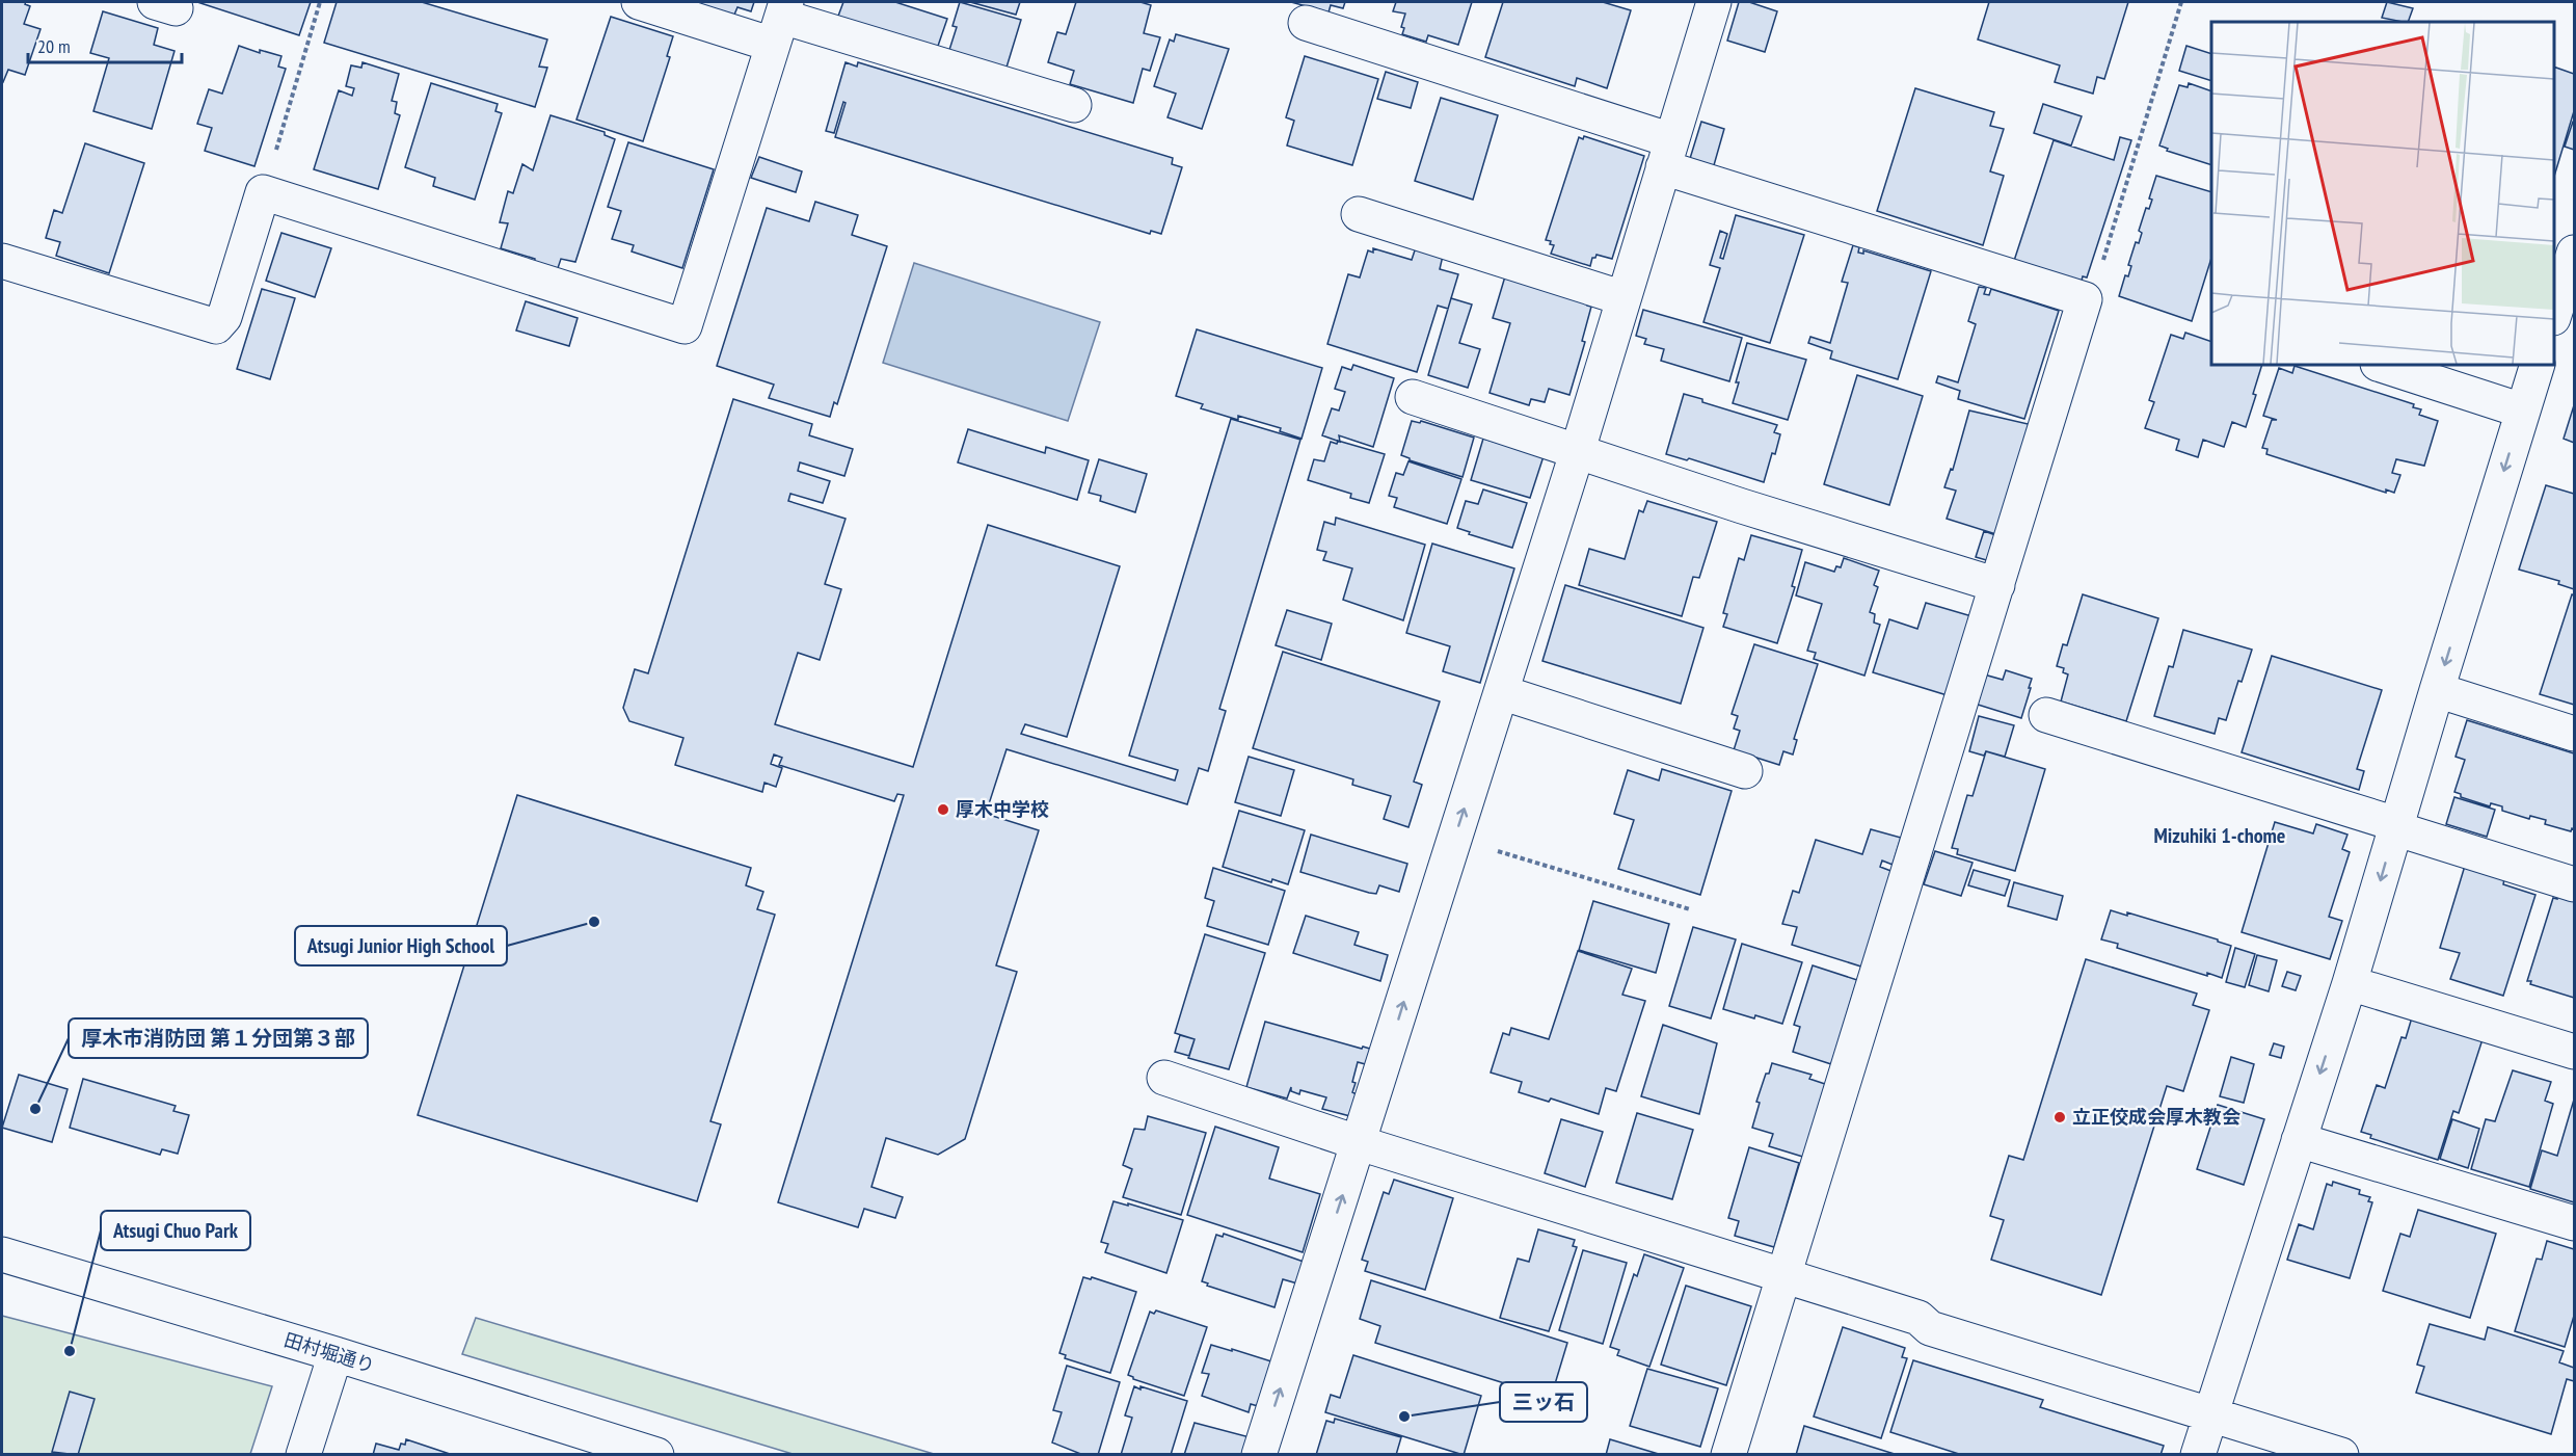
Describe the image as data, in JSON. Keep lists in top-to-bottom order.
{
  "streets": {
    "street": ["田村堀通り"]
  },
  "districts": ["Mizuhiki 1-chome"],
  "places": [
    "厚木中学校",
    "Atsugi Junior High School",
    "厚木市消防団 第１分団第３部",
    "立正佼成会厚木教会",
    "Atsugi Chuo Park",
    "三ッ石"
  ],
  "scale_bar": "20 m"
}
